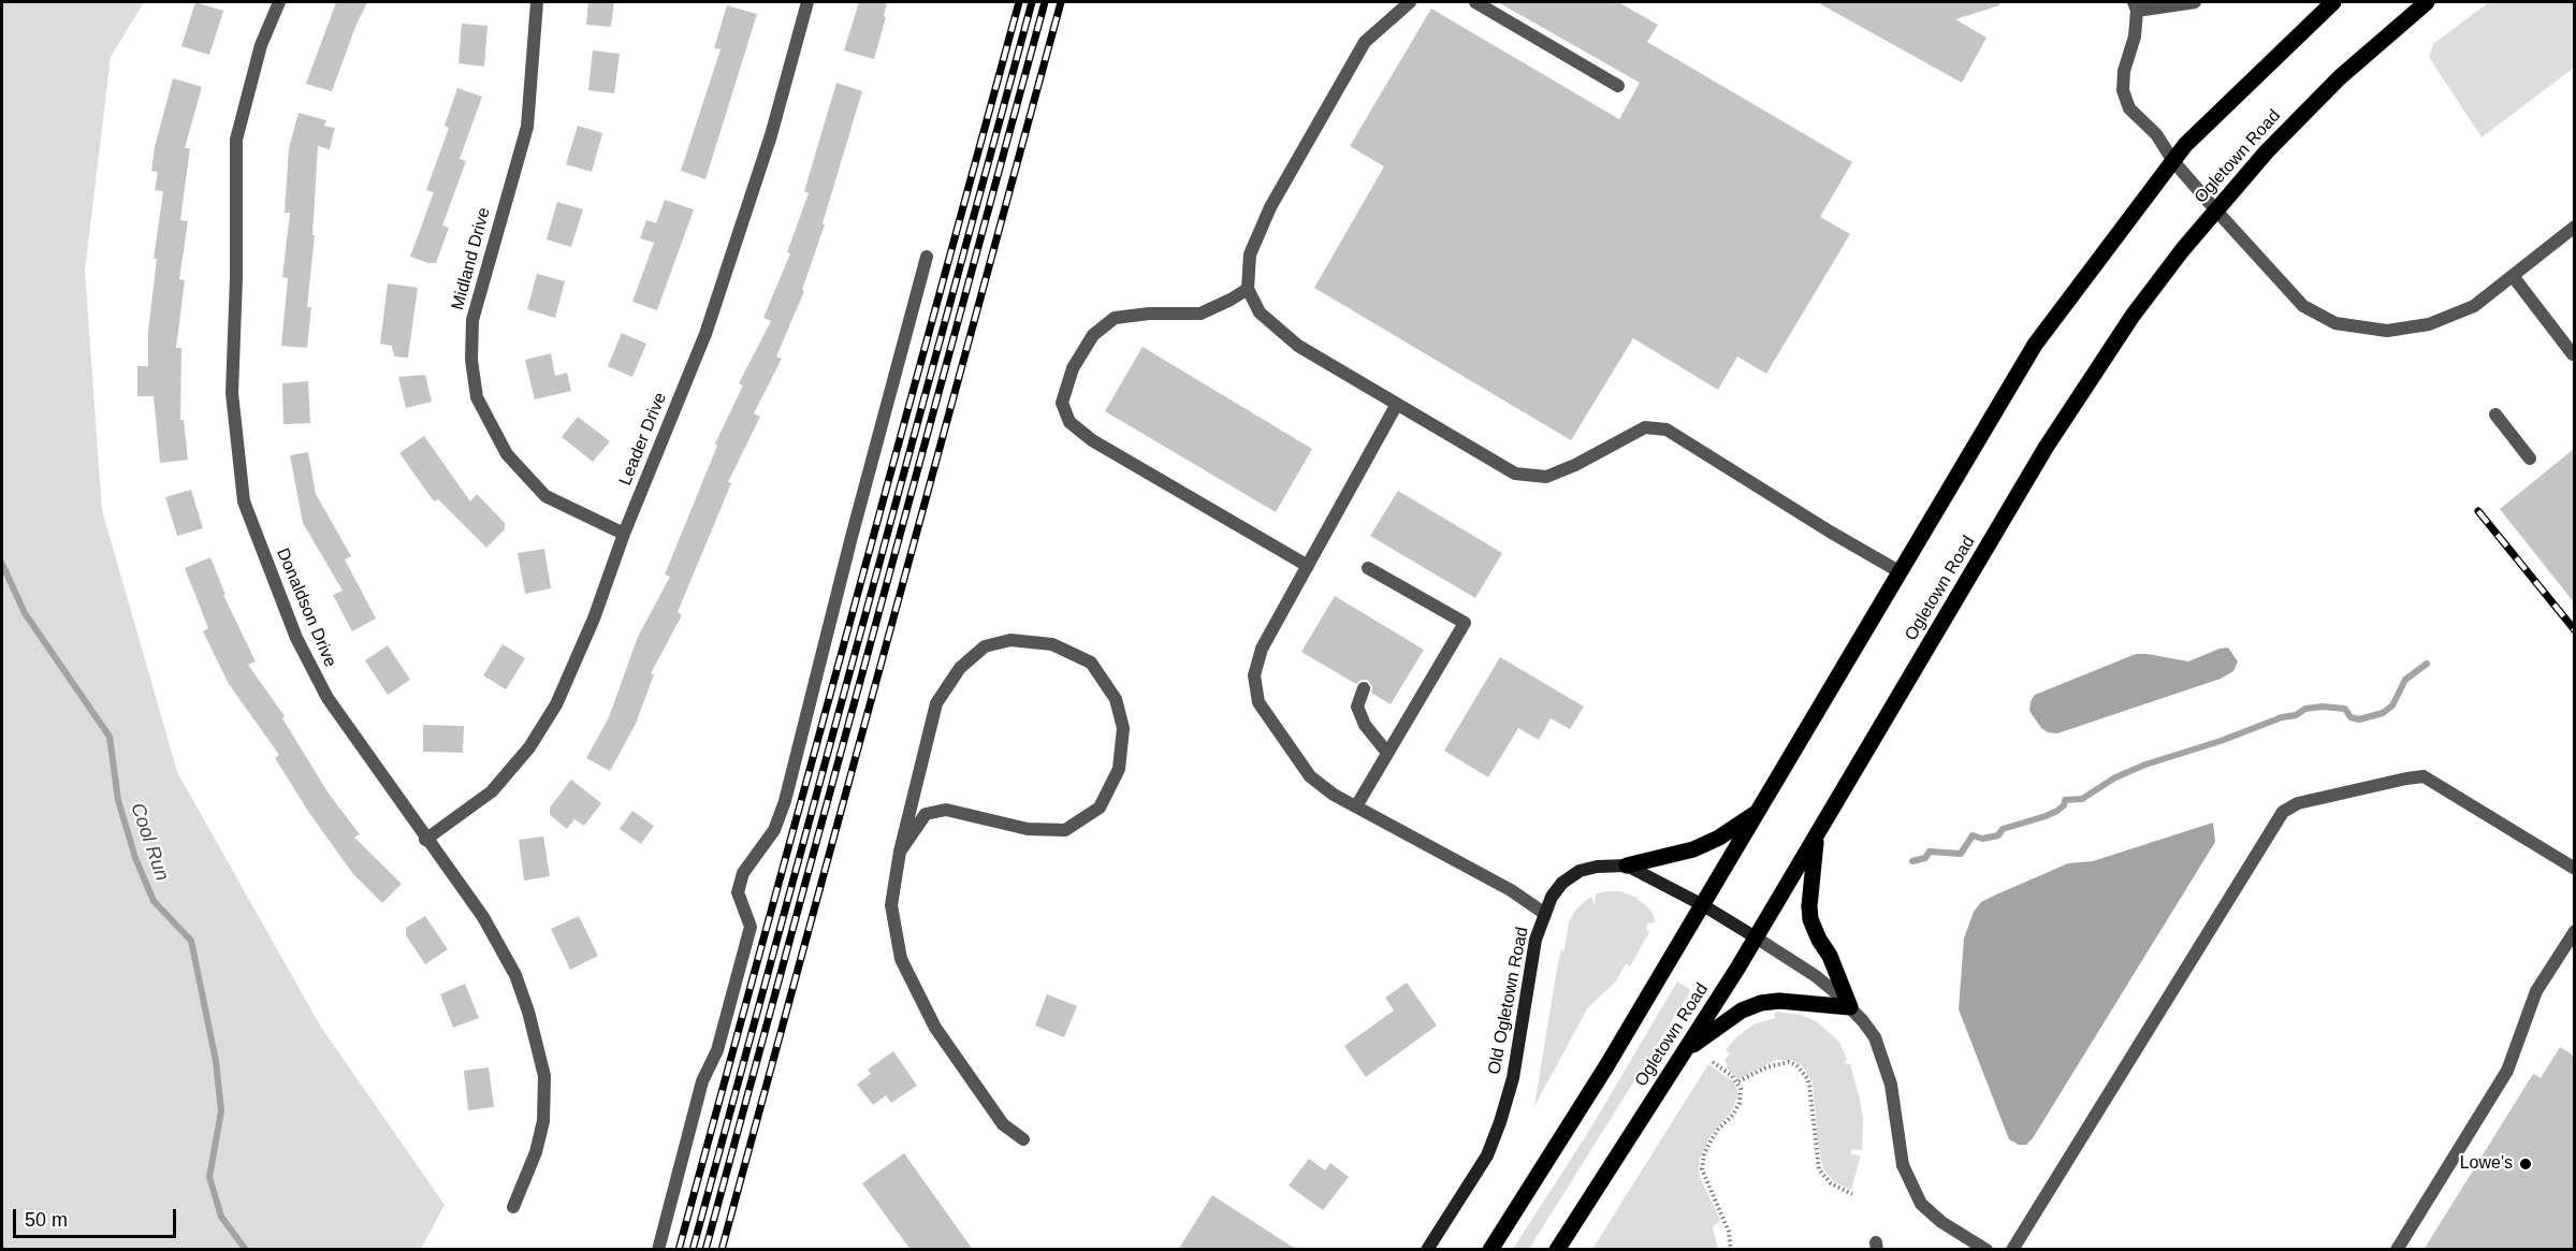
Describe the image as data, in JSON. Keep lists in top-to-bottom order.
{
  "streets": {
    "main road": ["Ogletown Road"],
    "street": [
      "Midland Drive",
      "Leader Drive",
      "Donaldson Drive",
      "Old Ogletown Road"
    ]
  },
  "crossings": [
    ["Midland Drive", "Leader Drive"],
    ["Leader Drive", "Donaldson Drive"]
  ],
  "water": ["Cool Run"],
  "places": ["Lowe's"],
  "scale_bar": "50 m"
}
